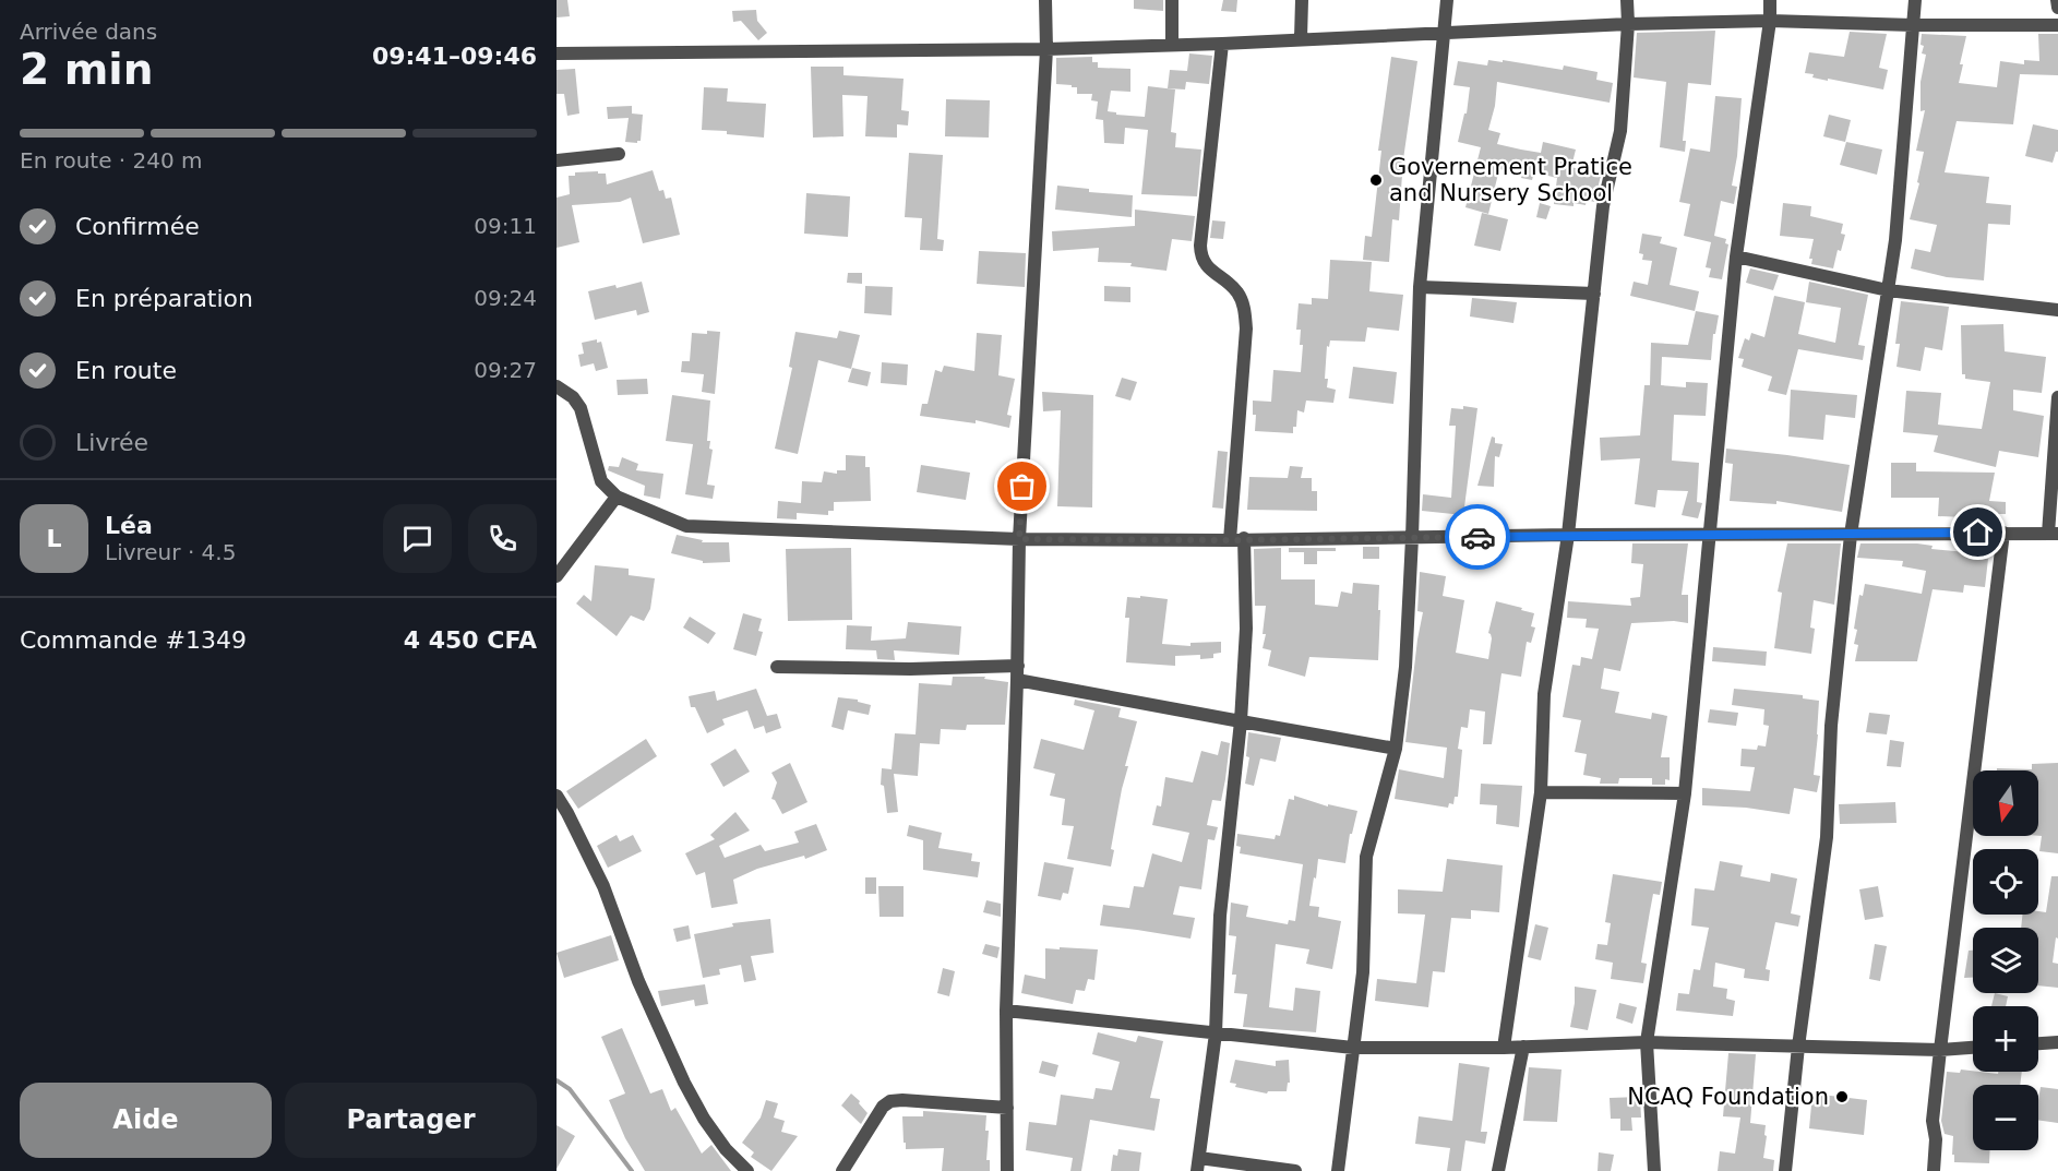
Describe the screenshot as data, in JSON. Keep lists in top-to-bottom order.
{
  "places": ["Governement Pratice and Nursery School", "NCAQ Foundation"],
  "north": "bottom",
  "page": {
    "heading": ["2 min", "Arrivée dans", "09:41–09:46"],
    "panel": [
      "Léa",
      "Livreur · 4.5",
      "Commande #1349",
      "4 450 CFA"
    ],
    "bar": "En route · 240 m",
    "list": [
      ["Confirmée", "09:11"],
      ["En préparation", "09:24"],
      ["En route", "09:27"],
      "Livrée"
    ],
    "round": "L",
    "map_buttons": ["+", "−"],
    "buttons": ["Aide", "Partager"]
  }
}
